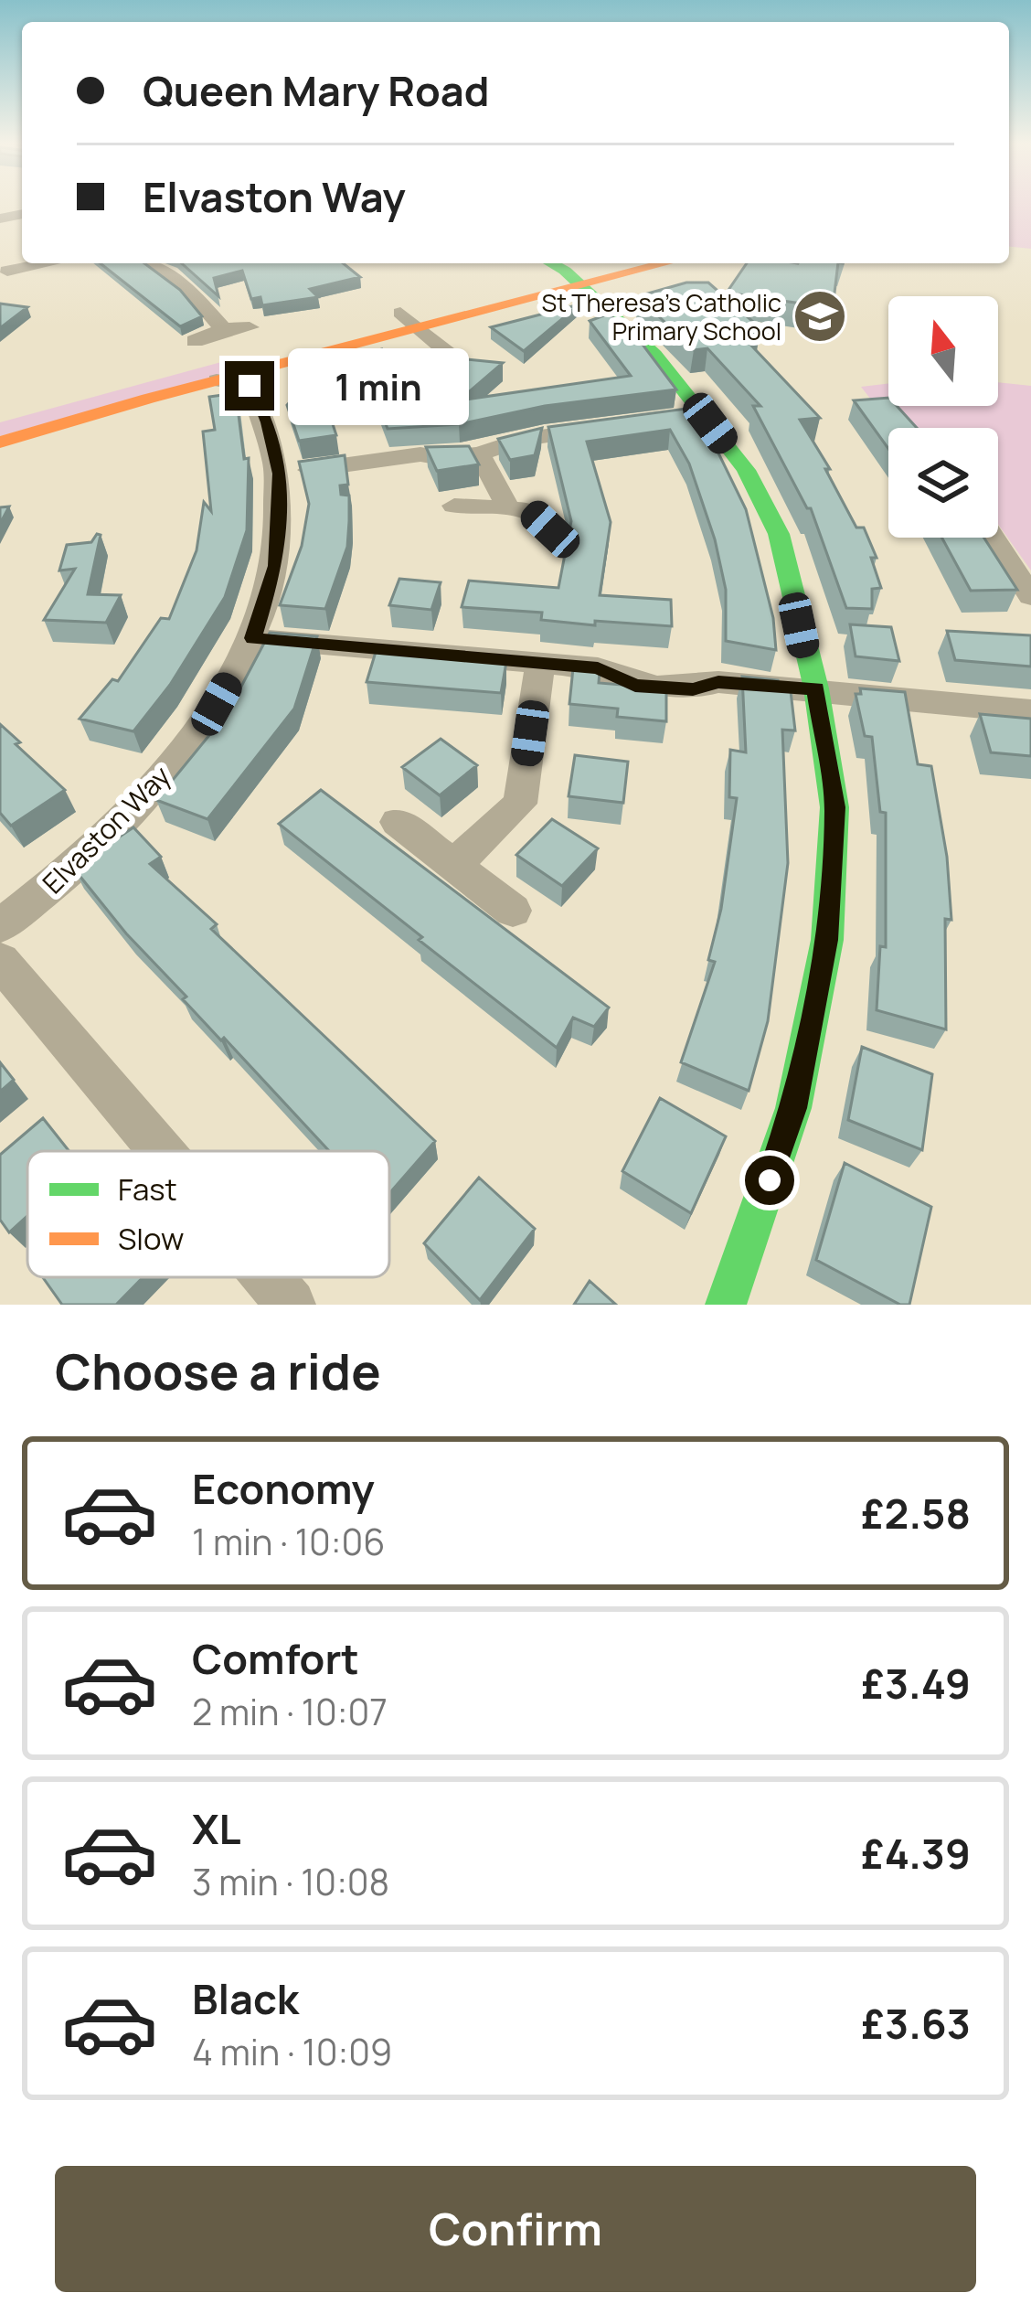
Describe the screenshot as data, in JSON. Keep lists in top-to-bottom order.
{
  "streets": {
    "street": ["Elvaston Way"]
  },
  "places": {
    "school or university": ["St Theresa's Catholic Primary School"]
  },
  "legend": ["Fast", "Slow"],
  "north": "top",
  "page": {
    "banner": ["Queen Mary Road", "Elvaston Way"],
    "bubble": "1 min",
    "heading": "Choose a ride",
    "list": [
      {
        "name": "Economy",
        "note": "1 min · 10:06",
        "value": "£2.58"
      },
      {
        "name": "Comfort",
        "note": "2 min · 10:07",
        "value": "£3.49"
      },
      {
        "name": "XL",
        "note": "3 min · 10:08",
        "value": "£4.39"
      },
      {
        "name": "Black",
        "note": "4 min · 10:09",
        "value": "£3.63"
      }
    ],
    "buttons": "Confirm"
  }
}
